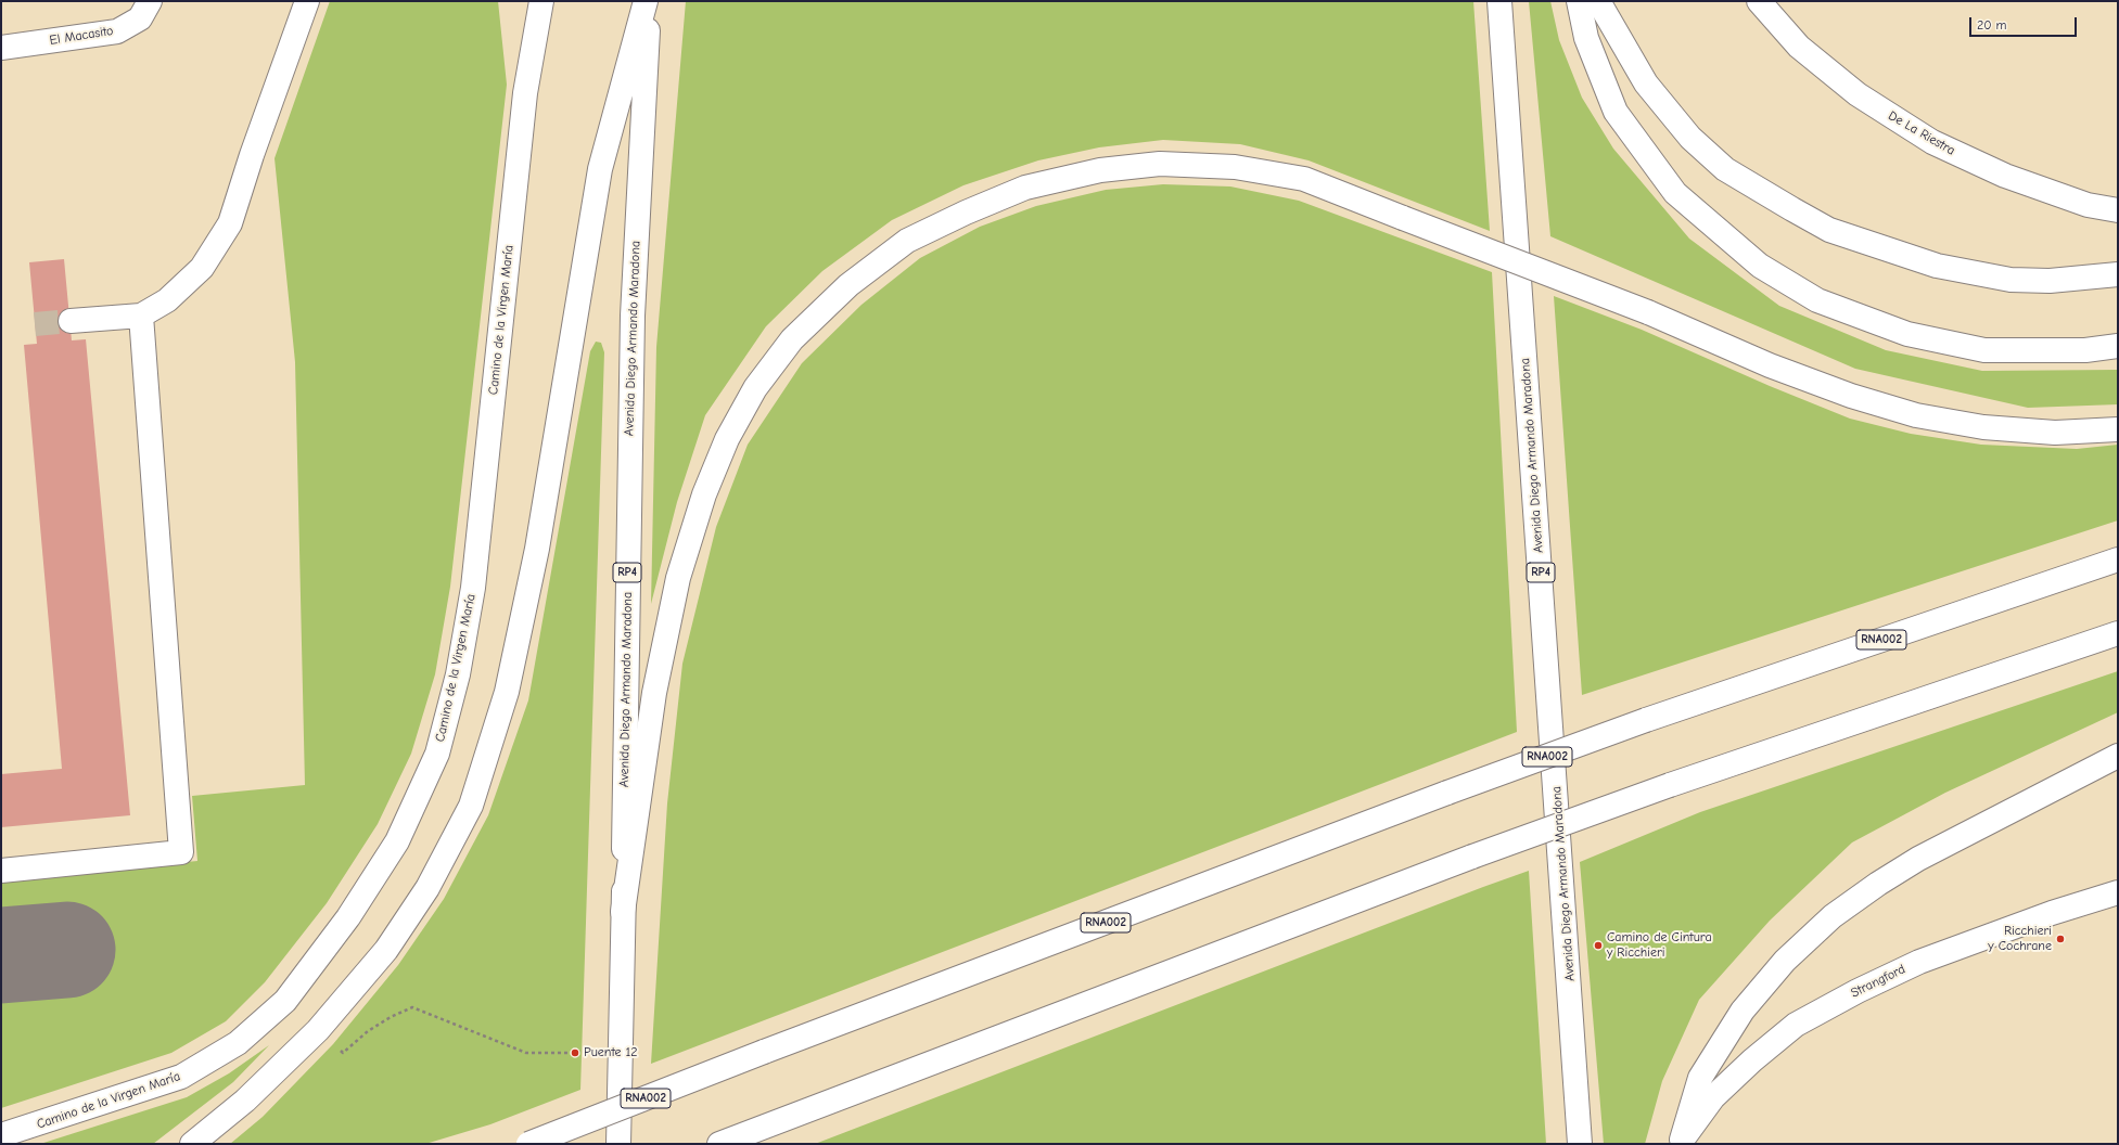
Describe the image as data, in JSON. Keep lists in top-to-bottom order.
{
  "streets": {
    "main road": [
      "El Macasito",
      "De La Riestra",
      "Camino de la Virgen María",
      "Avenida Diego Armando Maradona",
      "RP4",
      "RNA002",
      "Strangford"
    ]
  },
  "places": ["Ricchieri y Cochrane", "Camino de Cintura y Ricchieri", "Puente 12"],
  "scale_bar": "20 m"
}
